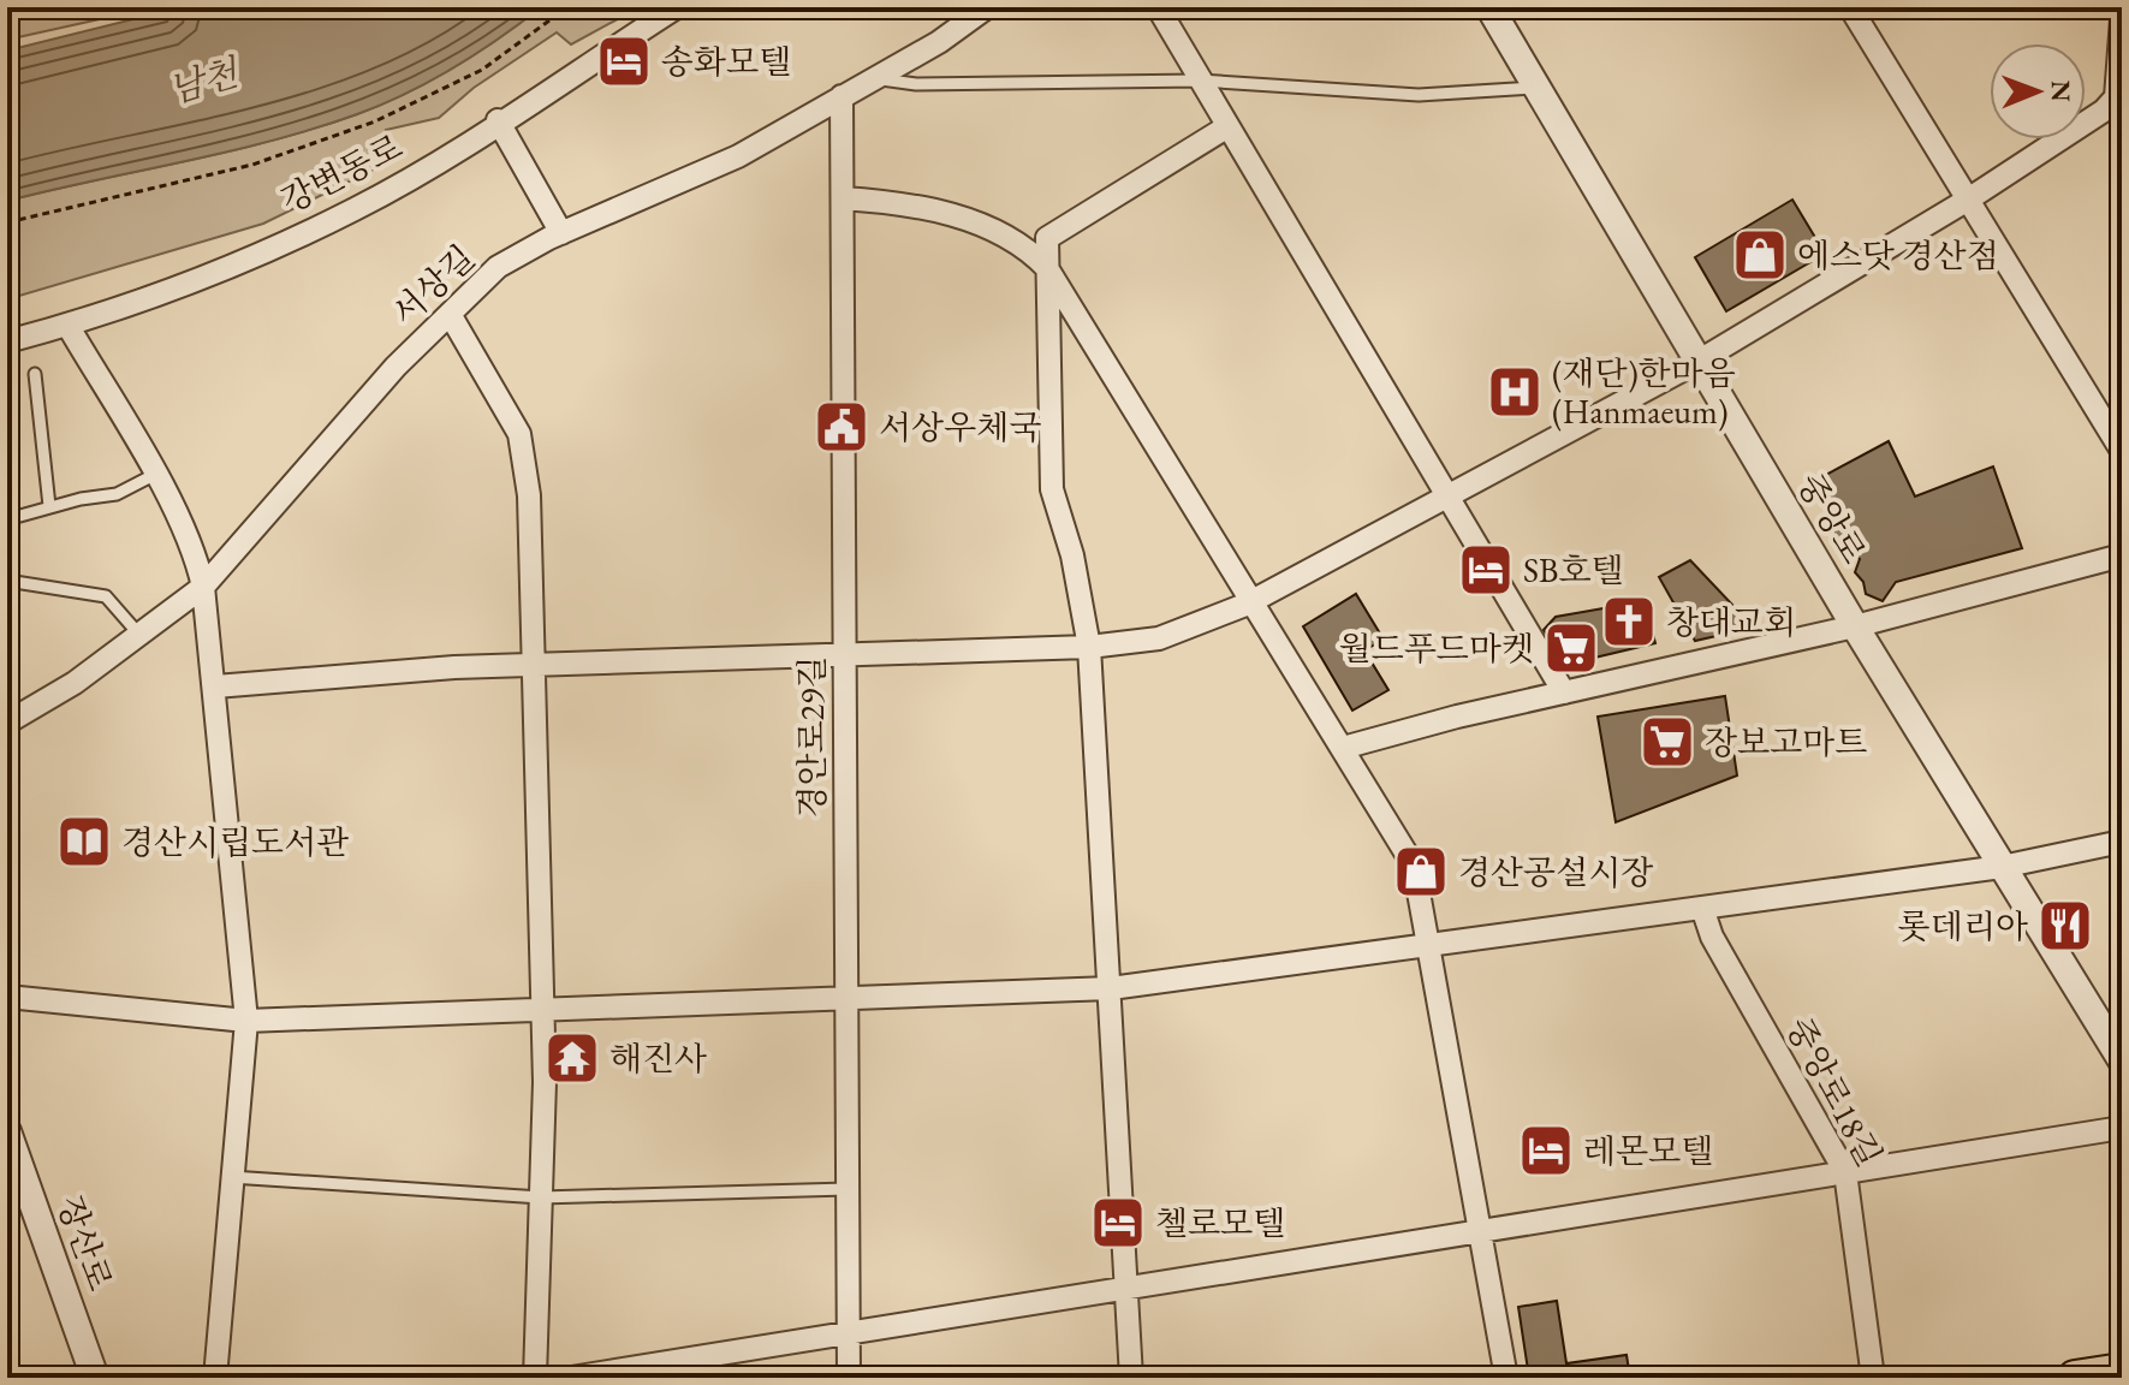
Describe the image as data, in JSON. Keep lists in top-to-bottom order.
{
  "streets": {
    "street": [
      "강변동로",
      "서상길",
      "중앙로",
      "경안로29길",
      "중앙로18길",
      "장산로"
    ]
  },
  "crossings": [
    ["서상길", "경안로29길"]
  ],
  "water": ["남천"],
  "places": {
    "hotel": [
      "송화모텔",
      "SB호텔",
      "레몬모텔",
      "첼로모텔"
    ],
    "shop": ["에스닷 경산점", "경산공설시장"],
    "hospital": ["(재단)한마음 (Hanmaeum)"],
    "public building": ["서상우체국"],
    "church": ["창대교회"],
    "supermarket": ["월드푸드마켓", "장보고마트"],
    "library": ["경산시립도서관"],
    "restaurant": ["롯데리아"],
    "temple": ["해진사"]
  },
  "north": "right"
}
